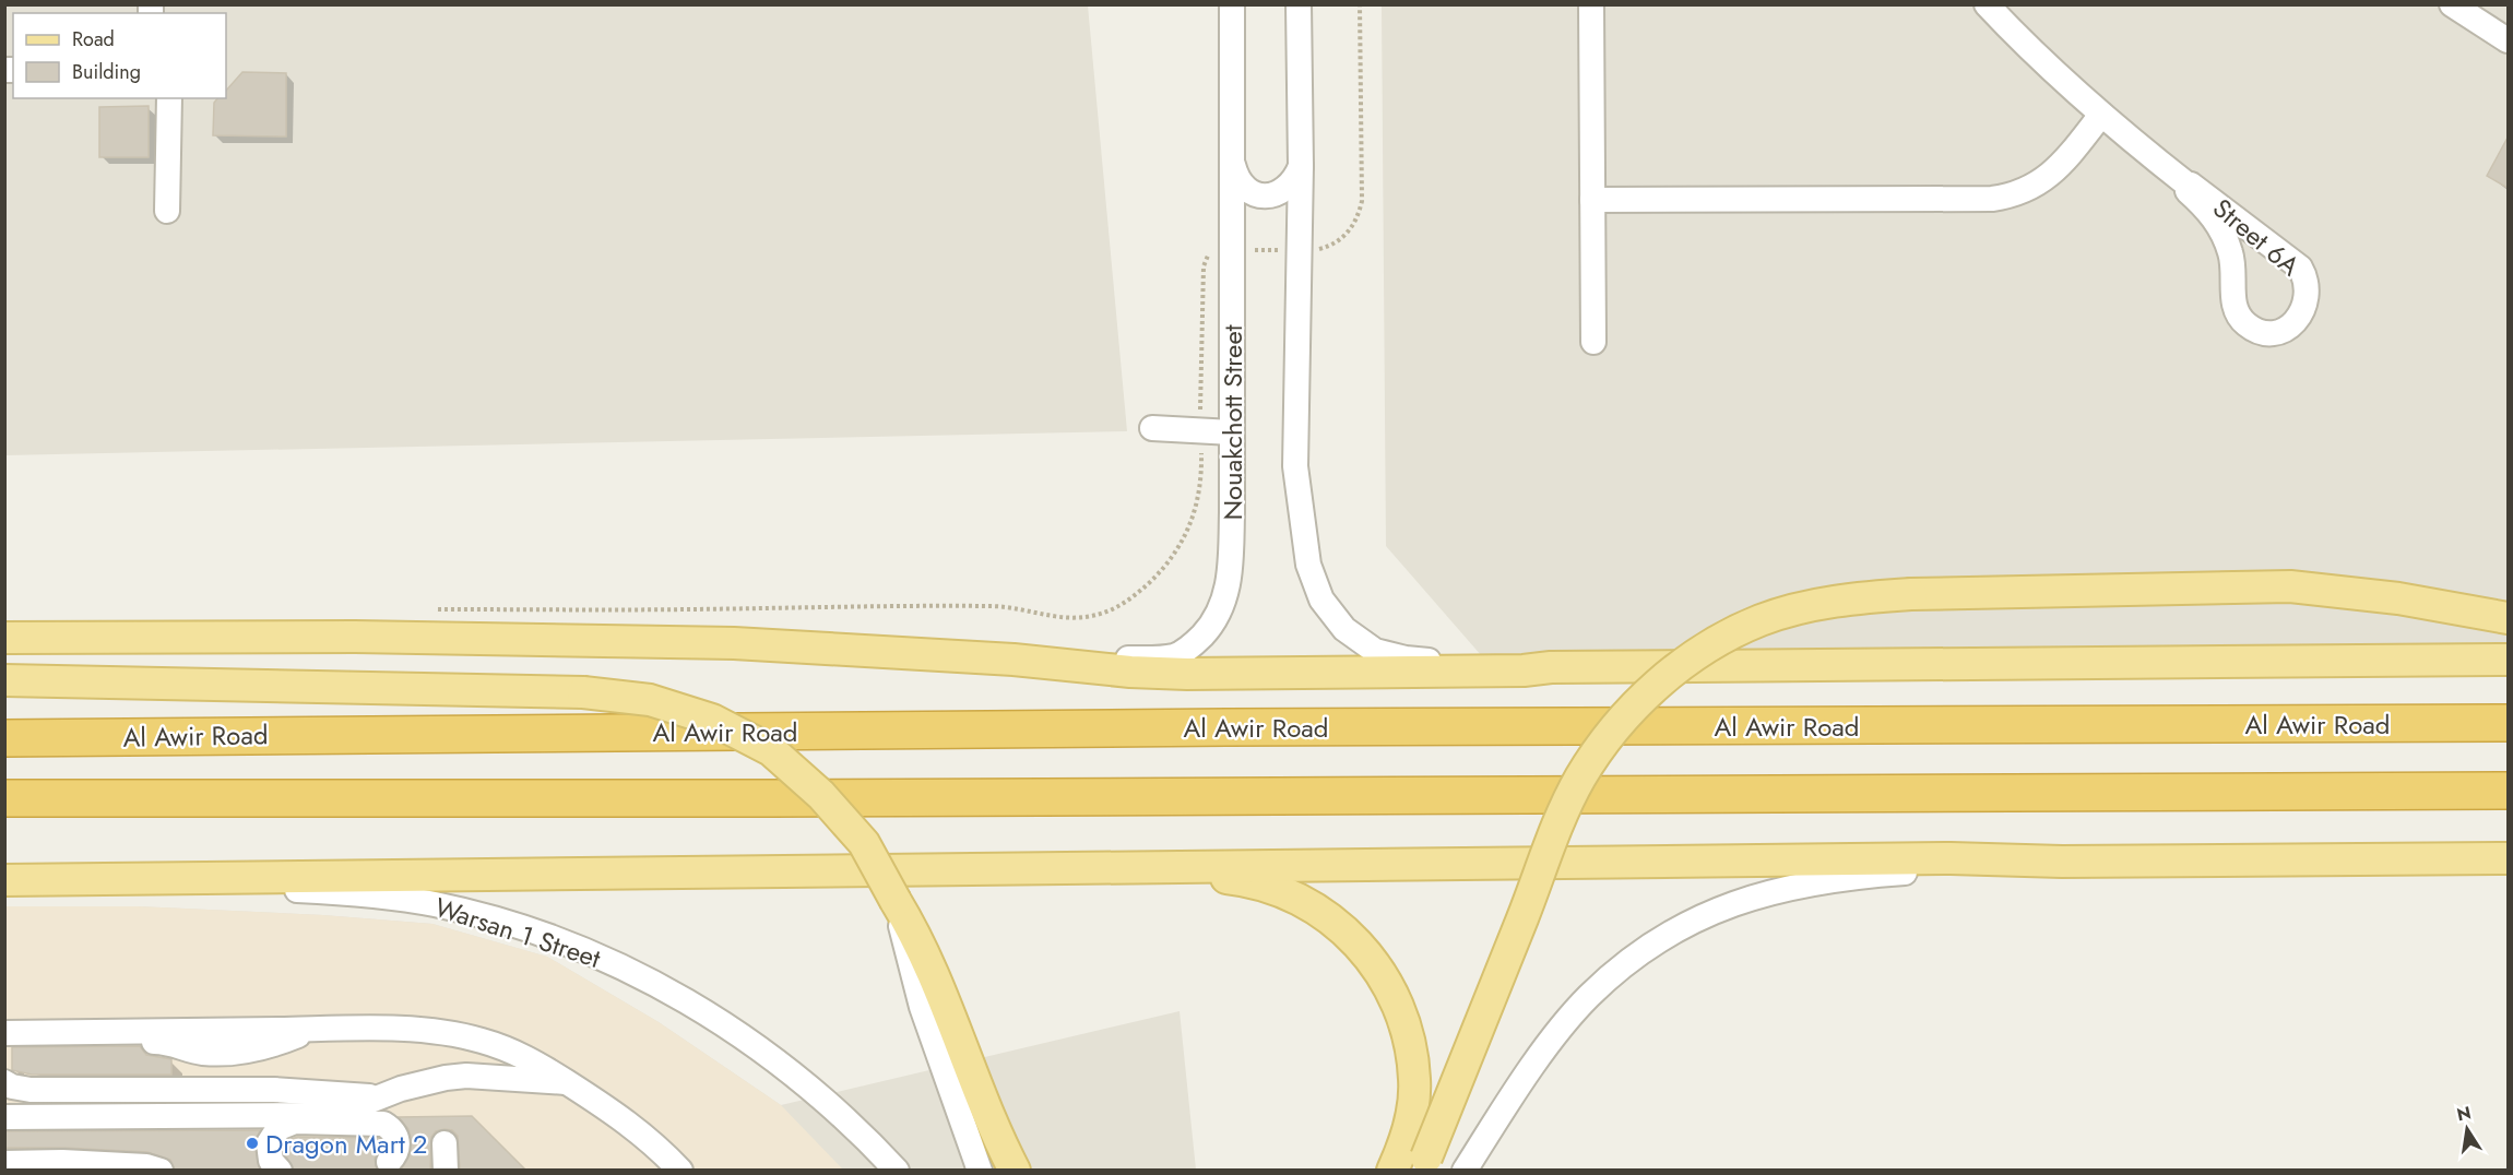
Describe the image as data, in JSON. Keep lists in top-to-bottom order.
{
  "streets": {
    "highway": ["Al Awir Road"],
    "street": ["Street 6A", "Nouakchott Street", "Warsan 1 Street"]
  },
  "places": ["Dragon Mart 2"],
  "legend": ["Road", "Building"],
  "north": "top"
}
